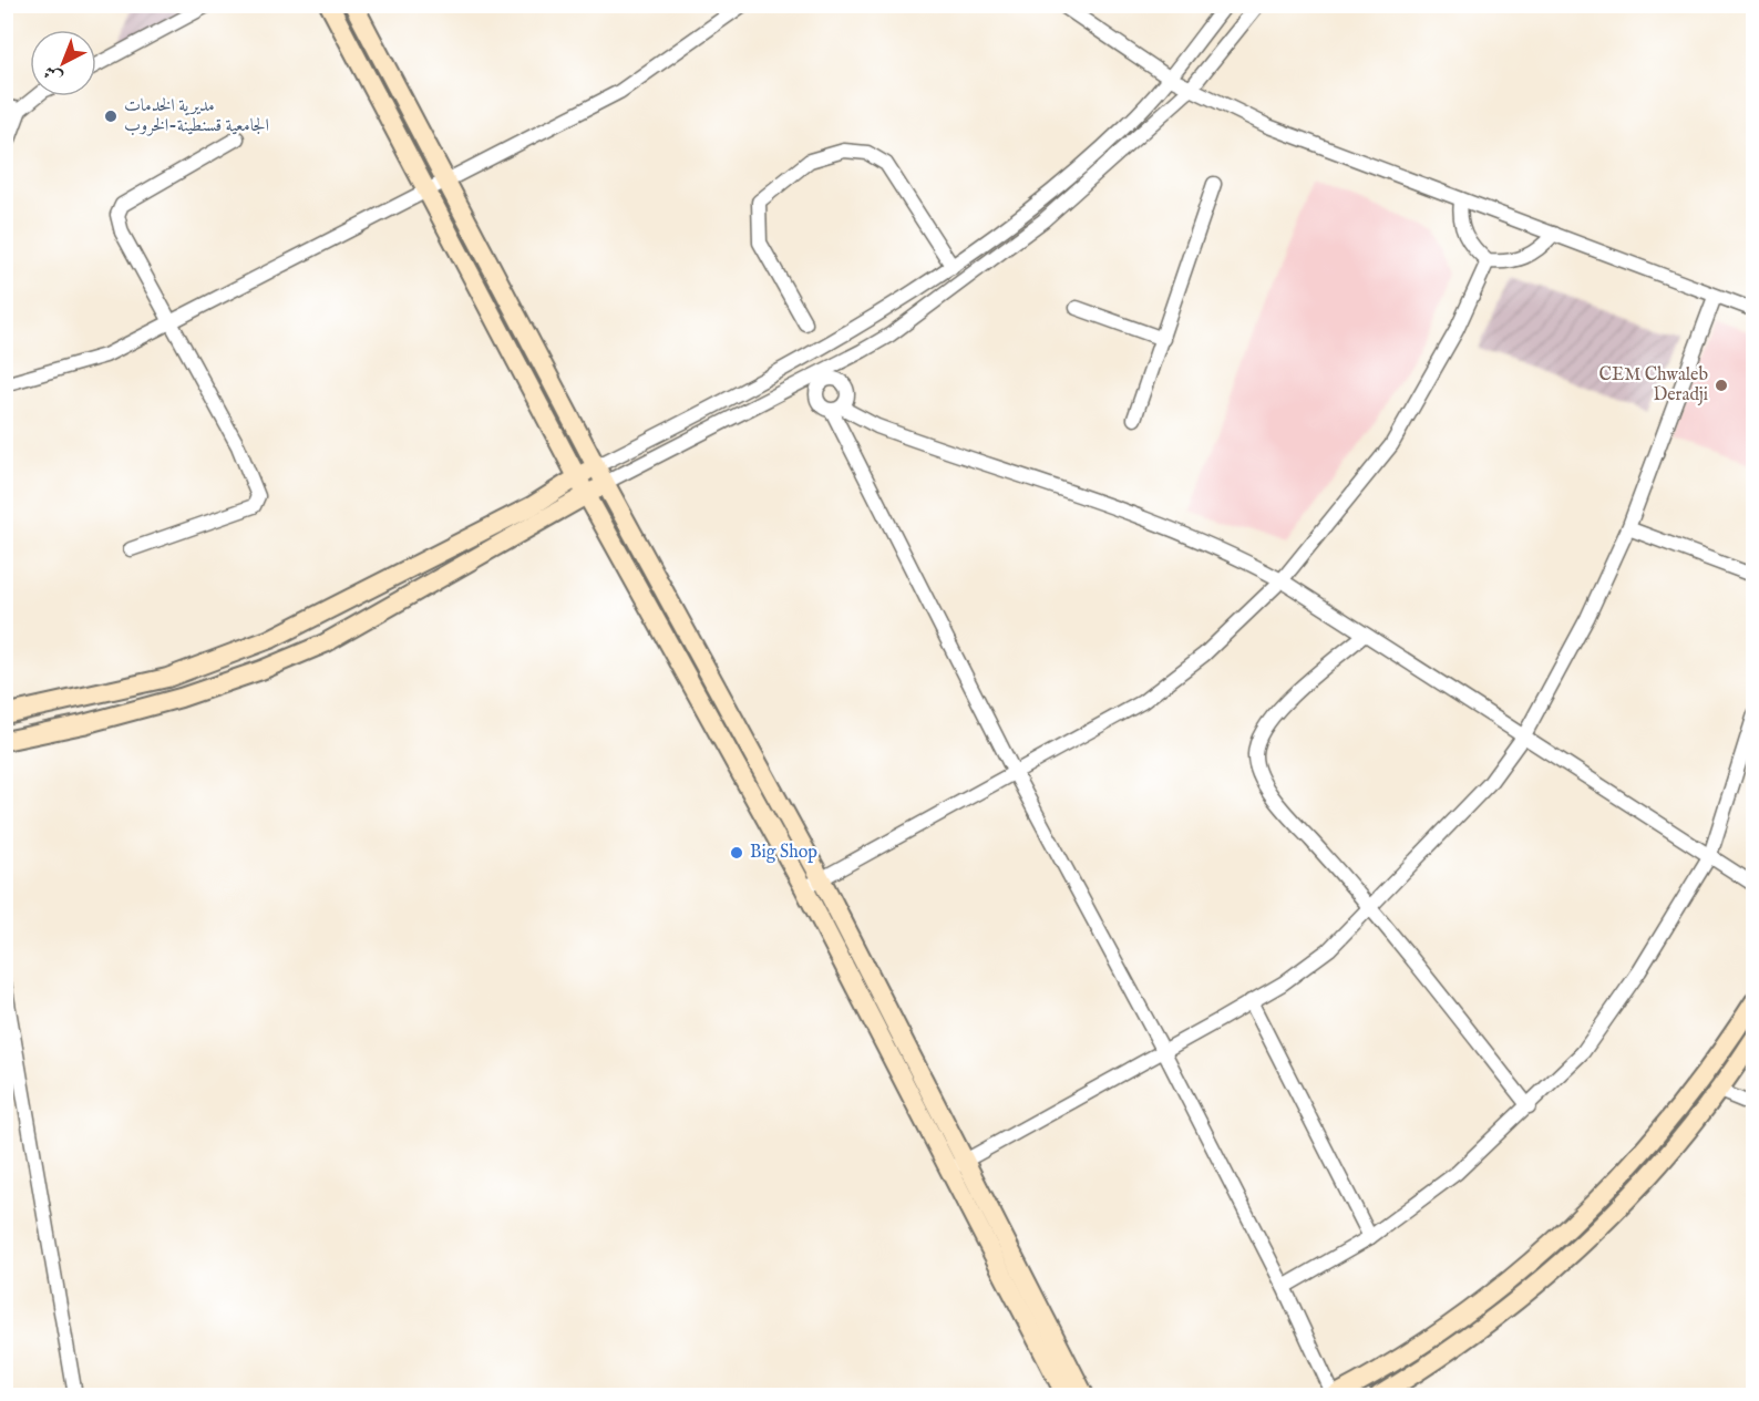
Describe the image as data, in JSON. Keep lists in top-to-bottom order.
{
  "places": ["مديرية الخدمات الجامعية قسنطينة-الخروب", "CEM Chwaleb Deradji", "Big Shop"],
  "north": "bottom left"
}
